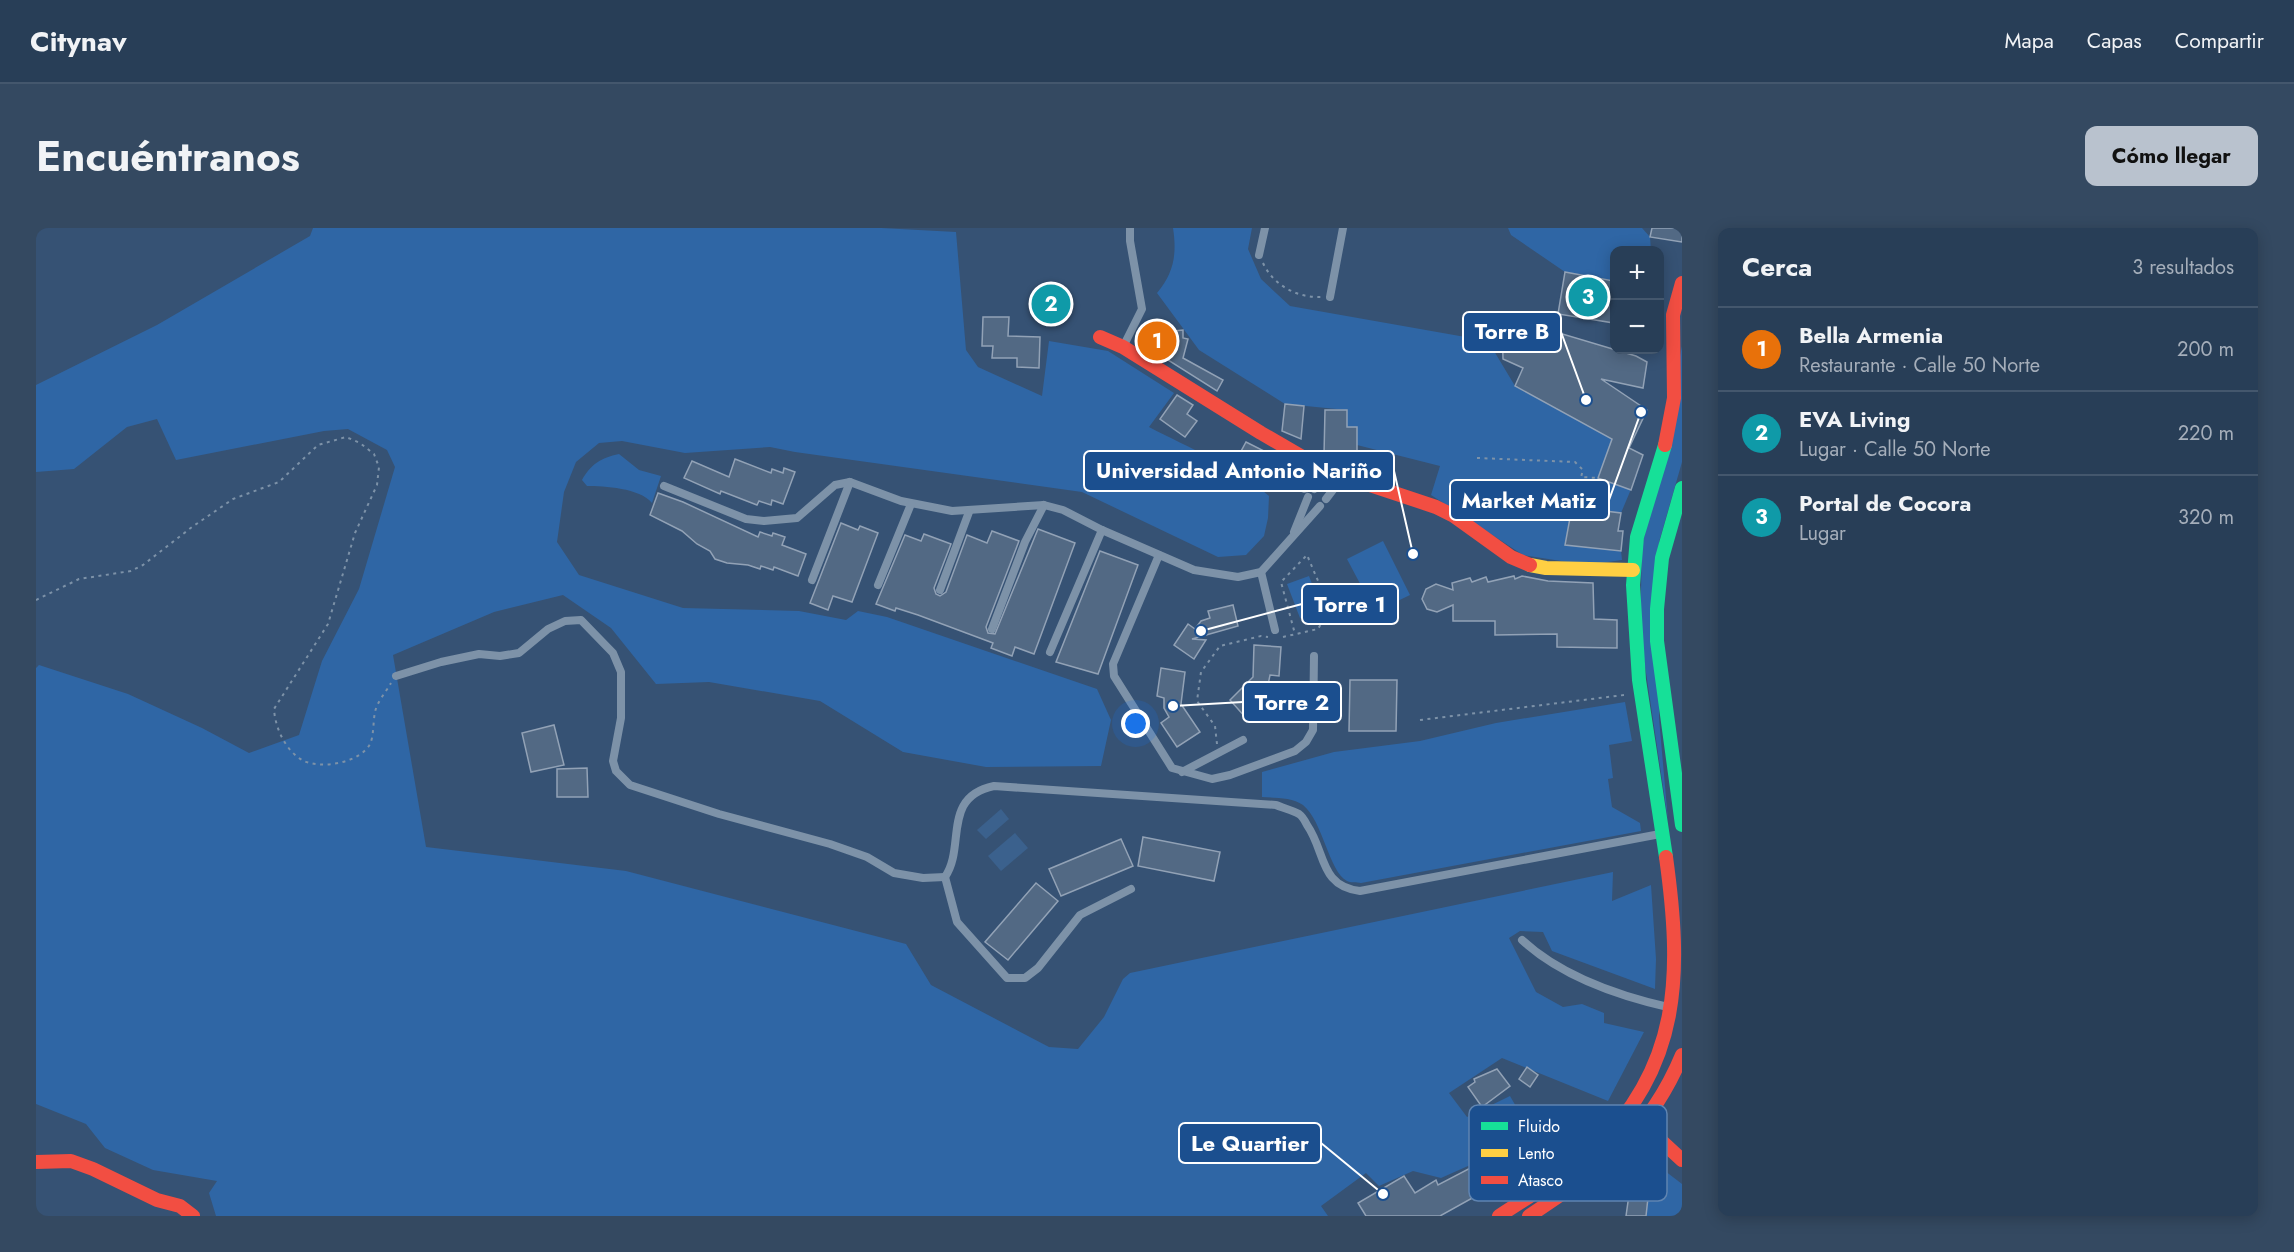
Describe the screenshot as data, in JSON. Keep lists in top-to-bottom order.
{
  "places": [
    "Torre B",
    "Market Matiz",
    "Universidad Antonio Nariño",
    "Torre 1",
    "Torre 2",
    "Le Quartier"
  ],
  "legend": ["Fluido", "Lento", "Atasco"],
  "page": {
    "header": "Citynav",
    "nav": ["Mapa", "Capas", "Compartir"],
    "title": "Encuéntranos",
    "buttons": "Cómo llegar",
    "heading": ["Cerca", "3 resultados"],
    "map_buttons": ["+", "−"],
    "pins": ["3", "2", "1"],
    "list": [
      {
        "mark": "1",
        "name": "Bella Armenia",
        "note": "Restaurante · Calle 50 Norte",
        "value": "200 m"
      },
      {
        "mark": "2",
        "name": "EVA Living",
        "note": "Lugar · Calle 50 Norte",
        "value": "220 m"
      },
      {
        "mark": "3",
        "name": "Portal de Cocora",
        "note": "Lugar",
        "value": "320 m"
      }
    ]
  }
}
